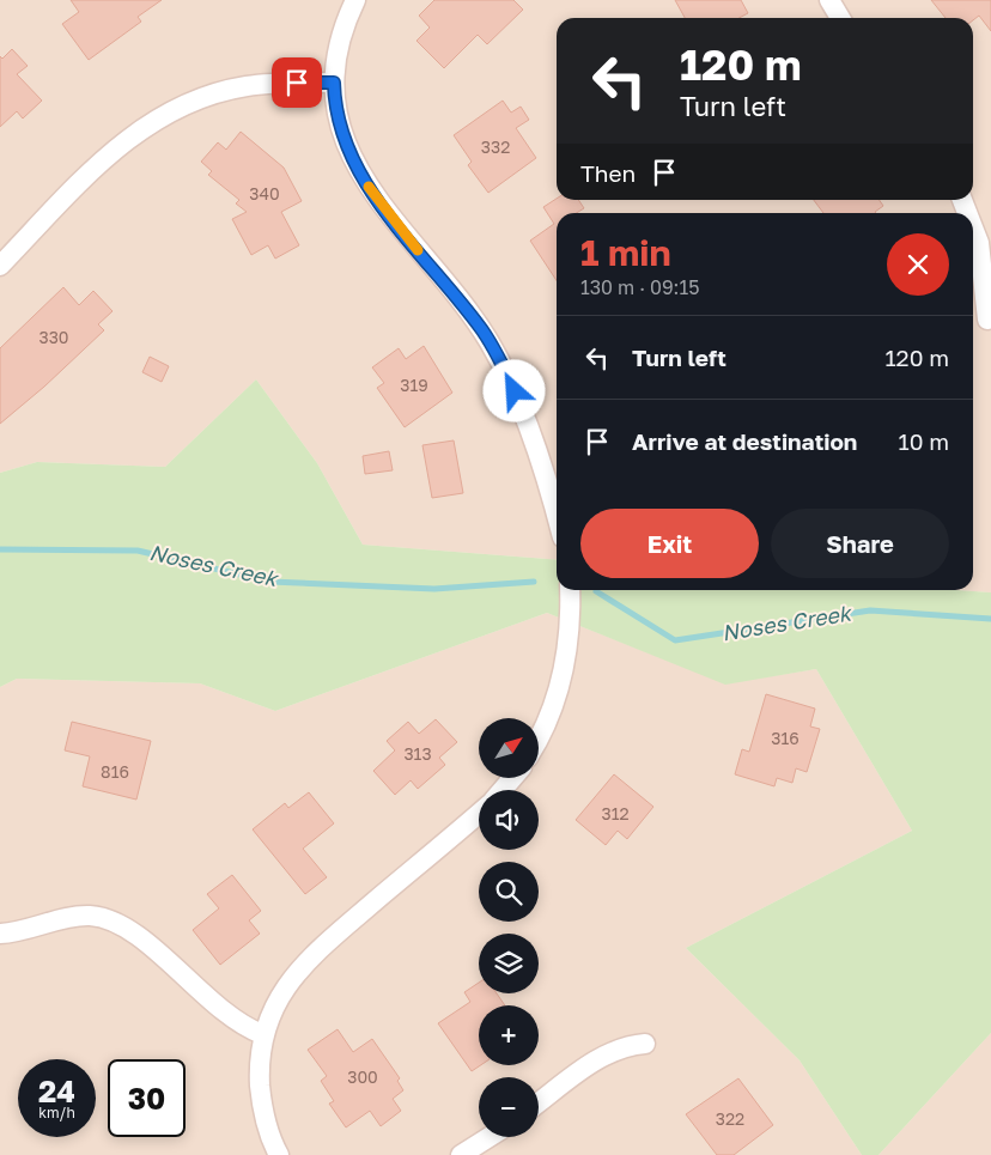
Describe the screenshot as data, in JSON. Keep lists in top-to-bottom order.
{
  "water": ["Noses Creek"],
  "house_numbers": [
    "332",
    "340",
    "330",
    "319",
    "316",
    "313",
    "816",
    "312",
    "300",
    "322"
  ],
  "north": "top right",
  "page": {
    "turn": ["120 m", "Turn left"],
    "then": "Then",
    "heading": ["1 min", "130 m · 09:15"],
    "list": [
      {
        "name": "Turn left",
        "value": "120 m"
      },
      {
        "name": "Arrive at destination",
        "value": "10 m"
      }
    ],
    "buttons": ["Exit", "Share"],
    "map_buttons": ["+", "−"],
    "speed": "24 km/h",
    "limit": "30"
  }
}
